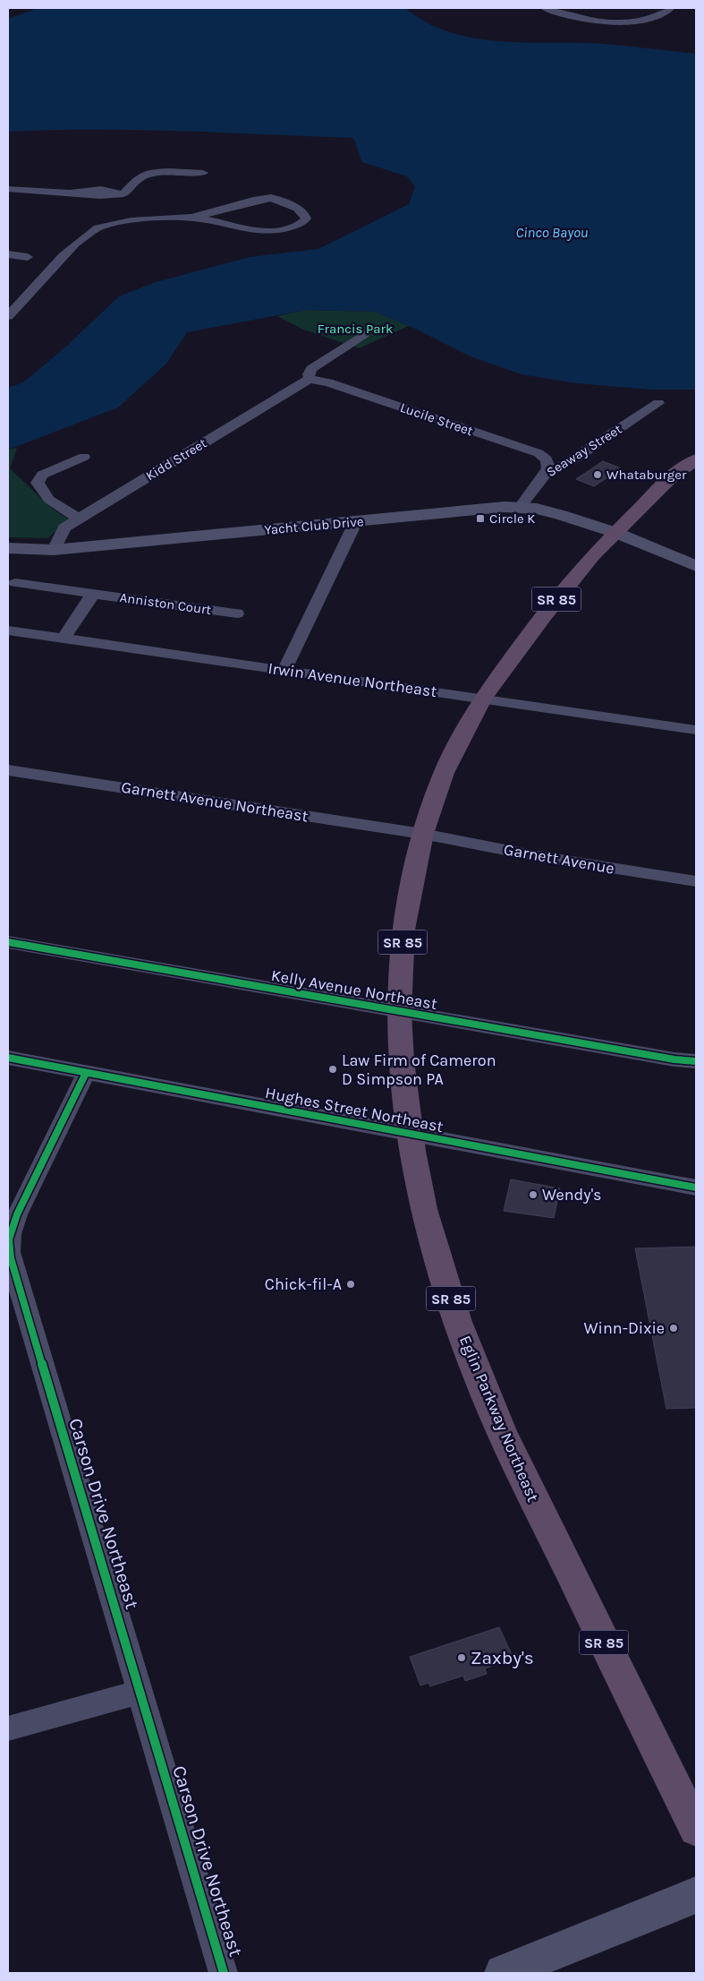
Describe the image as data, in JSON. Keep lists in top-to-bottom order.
{
  "streets": {
    "highway": ["SR 85", "Eglin Parkway Northeast"],
    "main road": ["Yacht Club Drive"],
    "street": [
      "Lucile Street",
      "Seaway Street",
      "Kidd Street",
      "Anniston Court",
      "Irwin Avenue Northeast",
      "Garnett Avenue Northeast",
      "Garnett Avenue",
      "Kelly Avenue Northeast",
      "Hughes Street Northeast",
      "Carson Drive Northeast"
    ]
  },
  "crossings": [
    ["Lucile Street", "Seaway Street"],
    ["Lucile Street", "Kidd Street"],
    ["Seaway Street", "Yacht Club Drive"],
    ["Kidd Street", "Yacht Club Drive"],
    ["Yacht Club Drive", "Eglin Parkway Northeast"],
    ["Irwin Avenue Northeast", "Eglin Parkway Northeast"],
    ["Garnett Avenue Northeast", "Garnett Avenue"],
    ["Garnett Avenue Northeast", "Eglin Parkway Northeast"],
    ["Garnett Avenue", "Eglin Parkway Northeast"],
    ["Kelly Avenue Northeast", "Eglin Parkway Northeast"],
    ["Hughes Street Northeast", "Eglin Parkway Northeast"],
    ["Hughes Street Northeast", "Carson Drive Northeast"]
  ],
  "water": ["Cinco Bayou"],
  "parks": ["Francis Park"],
  "places": {
    "other": [
      "Whataburger",
      "Law Firm of Cameron D Simpson PA",
      "Wendy's",
      "Chick-fil-A",
      "Winn-Dixie",
      "Zaxby's"
    ],
    "transit": ["Circle K"]
  }
}
